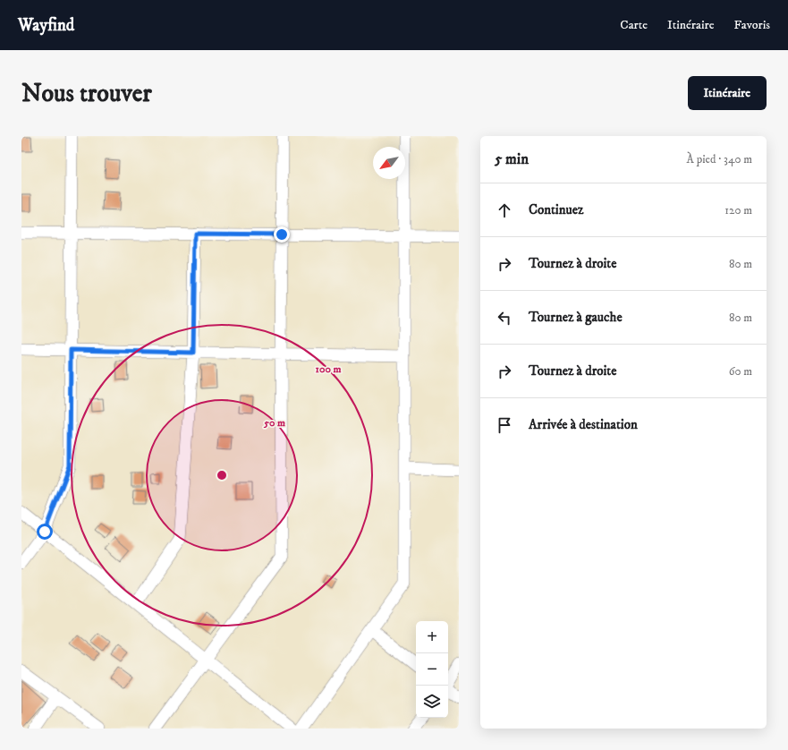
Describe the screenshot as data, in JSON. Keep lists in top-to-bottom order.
{
  "north": "bottom left",
  "page": {
    "header": "Wayfind",
    "nav": ["Carte", "Itinéraire", "Favoris"],
    "buttons": "Itinéraire",
    "title": "Nous trouver",
    "heading": ["5 min", "À pied · 340 m"],
    "list": [
      ["Continuez", "120 m"],
      ["Tournez à droite", "80 m"],
      ["Tournez à gauche", "80 m"],
      ["Tournez à droite", "60 m"],
      "Arrivée à destination"
    ],
    "map_buttons": ["+", "−"]
  },
  "rings": ["100 m", "50 m"]
}
